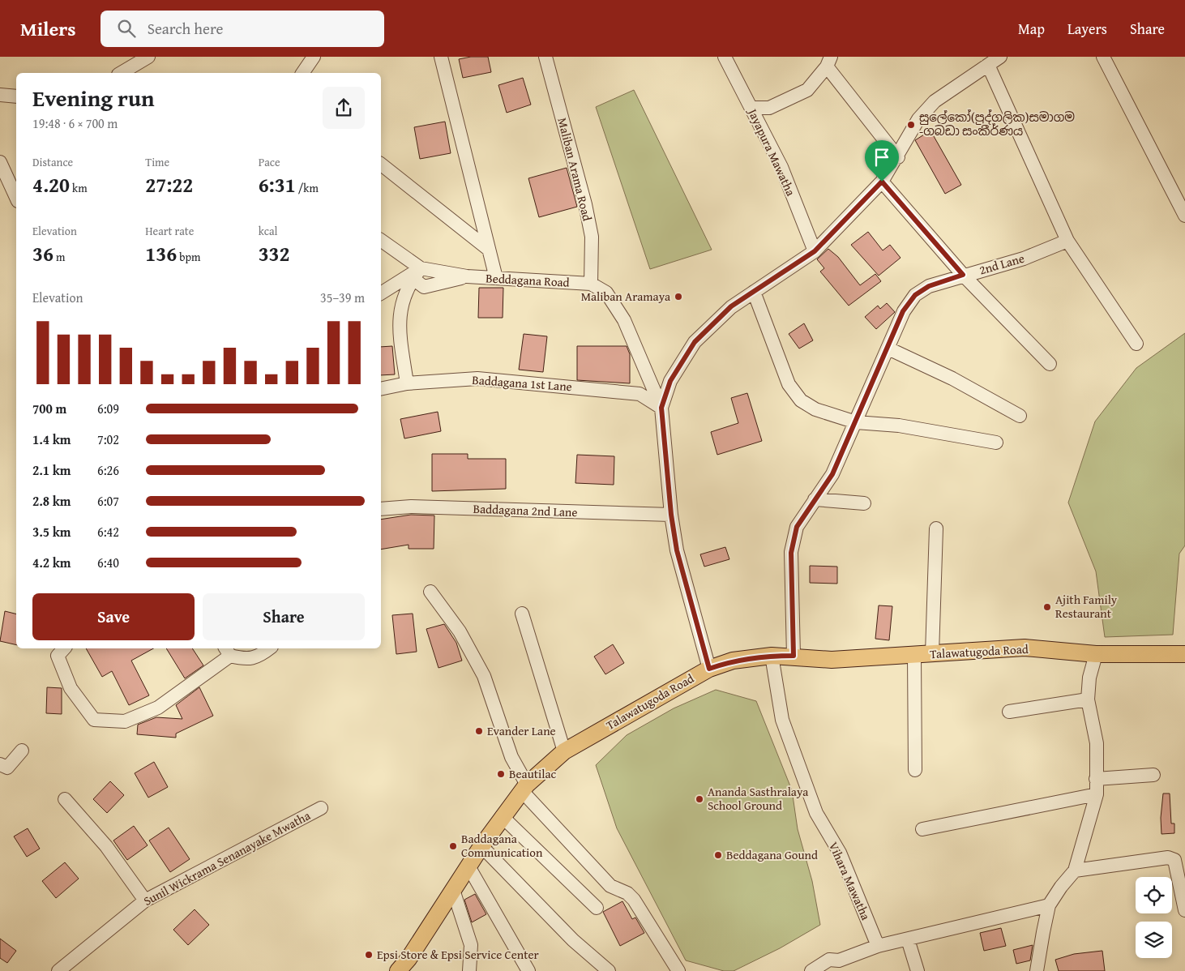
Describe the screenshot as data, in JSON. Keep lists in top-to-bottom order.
{
  "streets": {
    "main road": ["Talawatugoda Road"],
    "street": [
      "Jayapura Mawatha",
      "Maliban Arama Road",
      "2nd Lane",
      "Beddagana Road",
      "Baddagana 1st Lane",
      "Baddagana 2nd Lane",
      "Sunil Wickrama Senanayake Mwatha",
      "Vihara Mawatha"
    ]
  },
  "crossings": [
    ["Maliban Arama Road", "Beddagana Road"],
    ["2nd Lane", "Talawatugoda Road"],
    ["Beddagana Road", "Baddagana 1st Lane"],
    ["Beddagana Road", "Baddagana 2nd Lane"],
    ["Beddagana Road", "Talawatugoda Road"],
    ["Talawatugoda Road", "Vihara Mawatha"]
  ],
  "places": [
    "සුලේකෝ(පුද්ගලික)සමාගම -ගබඩා සංකීර්ණය",
    "Maliban Aramaya",
    "Ajith Family Restaurant",
    "Evander Lane",
    "Beautilac",
    "Ananda Sasthralaya School Ground",
    "Baddagana Communication",
    "Beddagana Gound",
    "Epsi Store & Epsi Service Center"
  ],
  "page": {
    "header": "Milers",
    "search": "Search here",
    "nav": ["Map", "Layers", "Share"],
    "heading": ["Evening run", "19:48 · 6 × 700 m"],
    "stats": [
      ["Distance", "4.20 km"],
      ["Time", "27:22"],
      ["Pace", "6:31 /km"],
      ["Elevation", "36 m"],
      ["Heart rate", "136 bpm"],
      ["kcal", "332"]
    ],
    "chart": ["Elevation", "35–39 m"],
    "list": [
      {
        "name": "700 m",
        "note": "6:09"
      },
      {
        "name": "1.4 km",
        "note": "7:02"
      },
      {
        "name": "2.1 km",
        "note": "6:26"
      },
      {
        "name": "2.8 km",
        "note": "6:07"
      },
      {
        "name": "3.5 km",
        "note": "6:42"
      },
      {
        "name": "4.2 km",
        "note": "6:40"
      }
    ],
    "buttons": ["Save", "Share"]
  }
}
